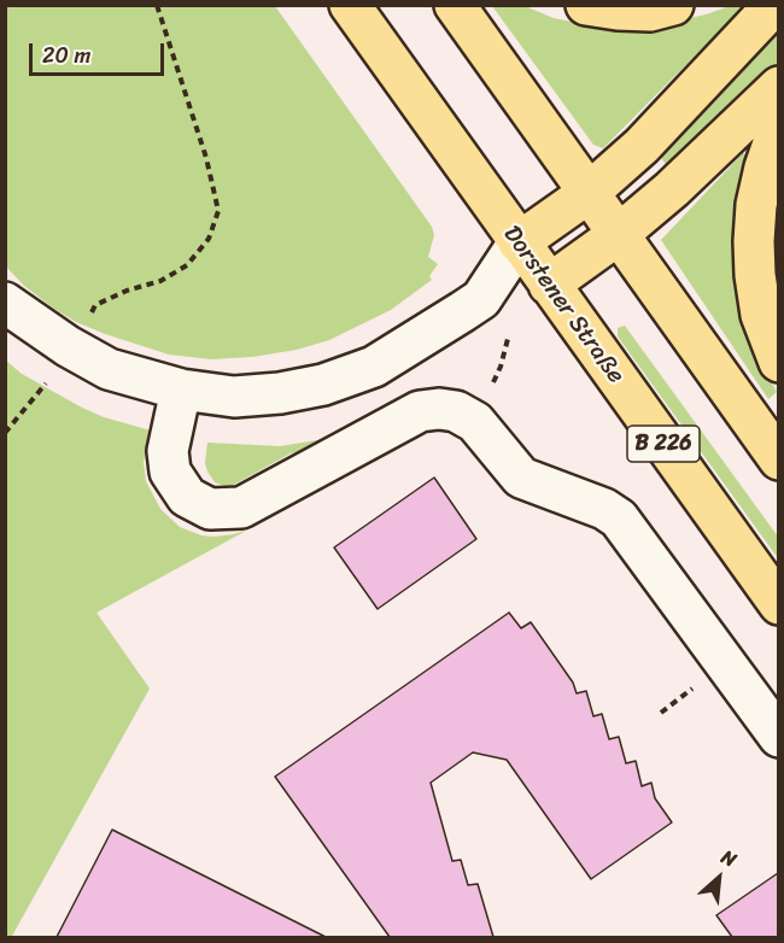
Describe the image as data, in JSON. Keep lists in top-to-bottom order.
{
  "streets": {
    "main road": ["Dorstener Straße", "B 226"]
  },
  "scale_bar": "20 m",
  "north": "top right"
}
